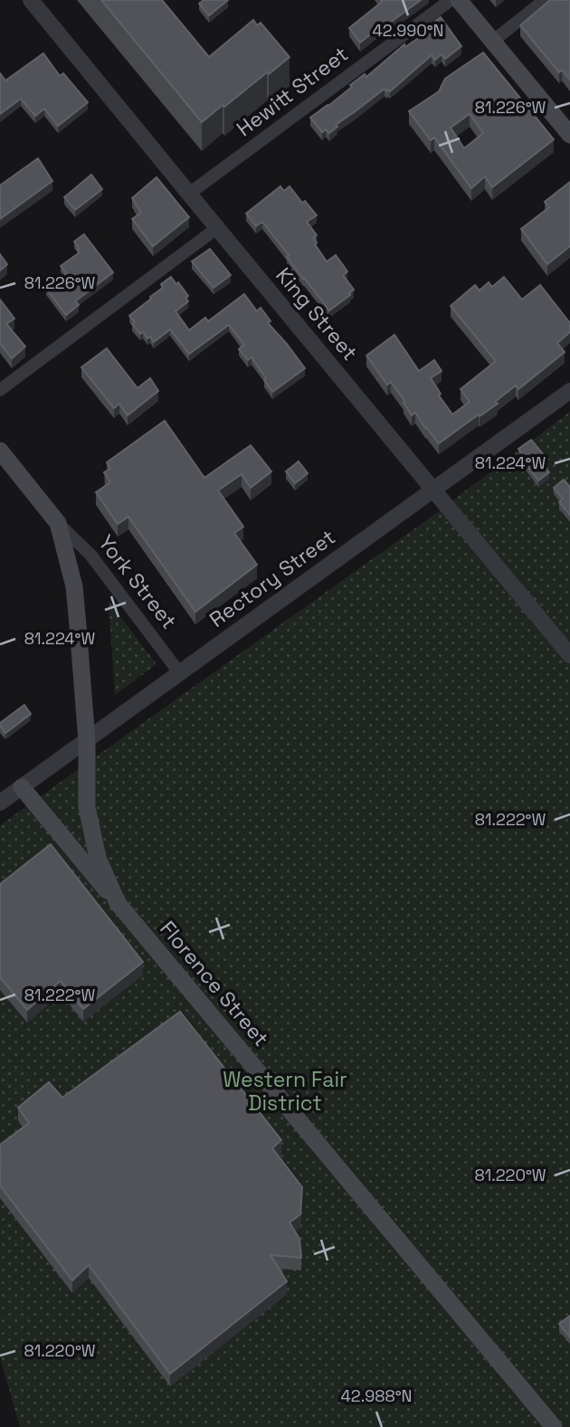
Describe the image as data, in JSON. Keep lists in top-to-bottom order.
{
  "streets": {
    "main road": ["York Street", "Florence Street"],
    "street": ["Hewitt Street", "King Street", "Rectory Street"]
  },
  "crossings": [
    ["Hewitt Street", "King Street"],
    ["King Street", "Rectory Street"],
    ["Rectory Street", "York Street"],
    ["Rectory Street", "Florence Street"],
    ["York Street", "Florence Street"]
  ],
  "parks": ["Western Fair District"],
  "coordinates": [
    "42.990°N",
    "81.226°W",
    "81.224°W",
    "81.222°W",
    "81.220°W",
    "42.988°N"
  ]
}
